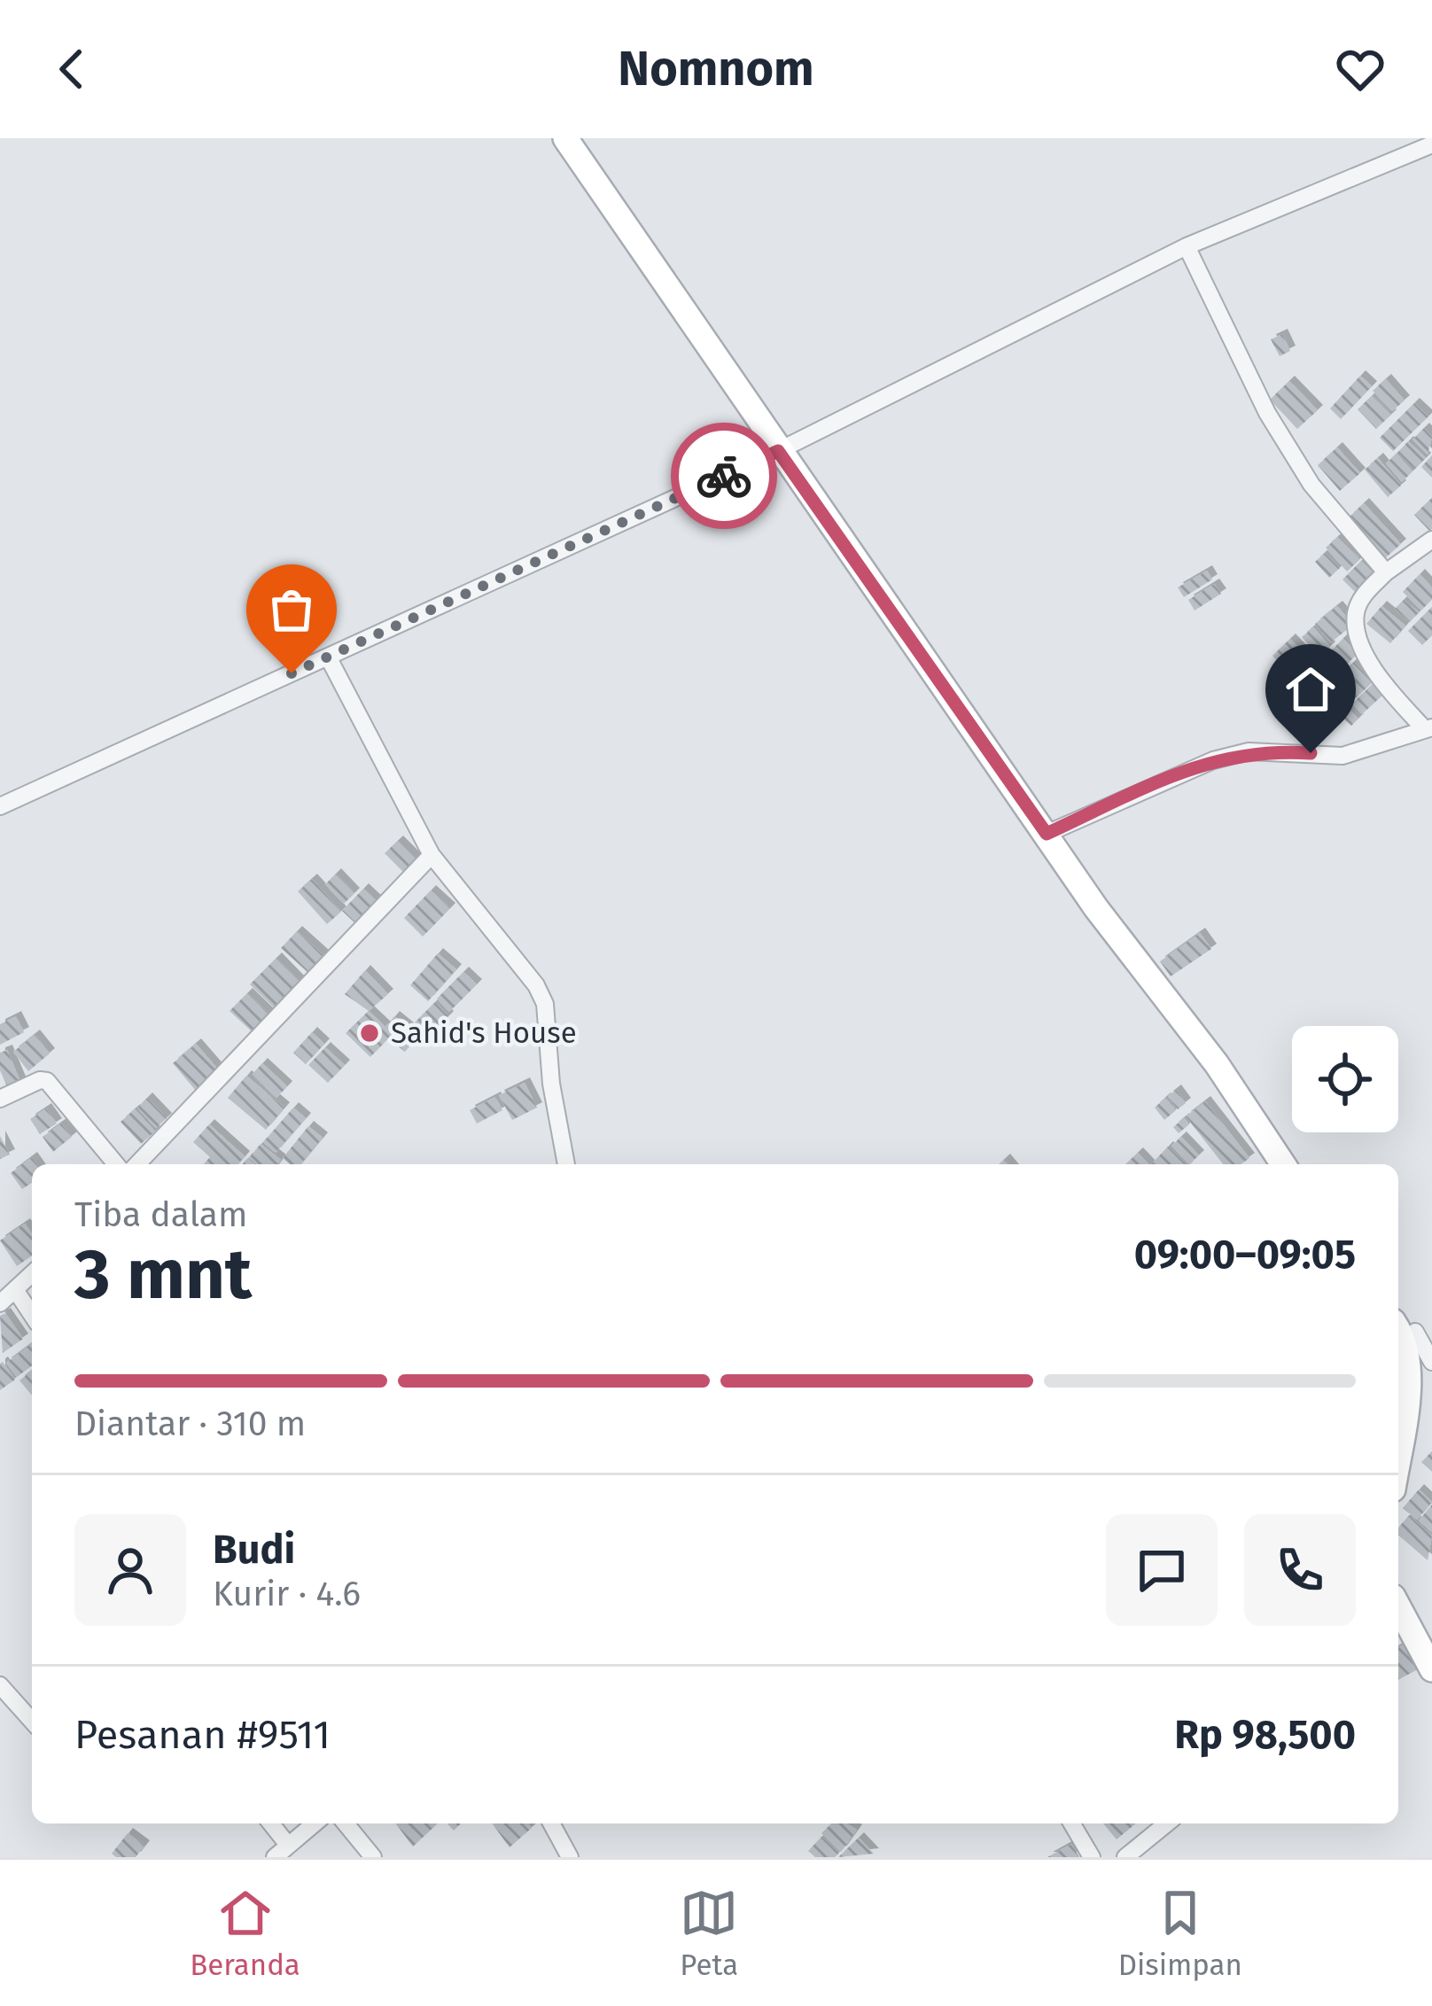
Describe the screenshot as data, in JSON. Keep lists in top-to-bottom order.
{
  "places": ["Sahid's House"],
  "page": {
    "header": "Nomnom",
    "heading": ["3 mnt", "Tiba dalam", "09:00–09:05"],
    "panel": [
      "Budi",
      "Kurir · 4.6",
      "Pesanan #9511",
      "Rp 98,500"
    ],
    "bar": "Diantar · 310 m",
    "tabs": ["Beranda", "Peta", "Disimpan"]
  }
}
